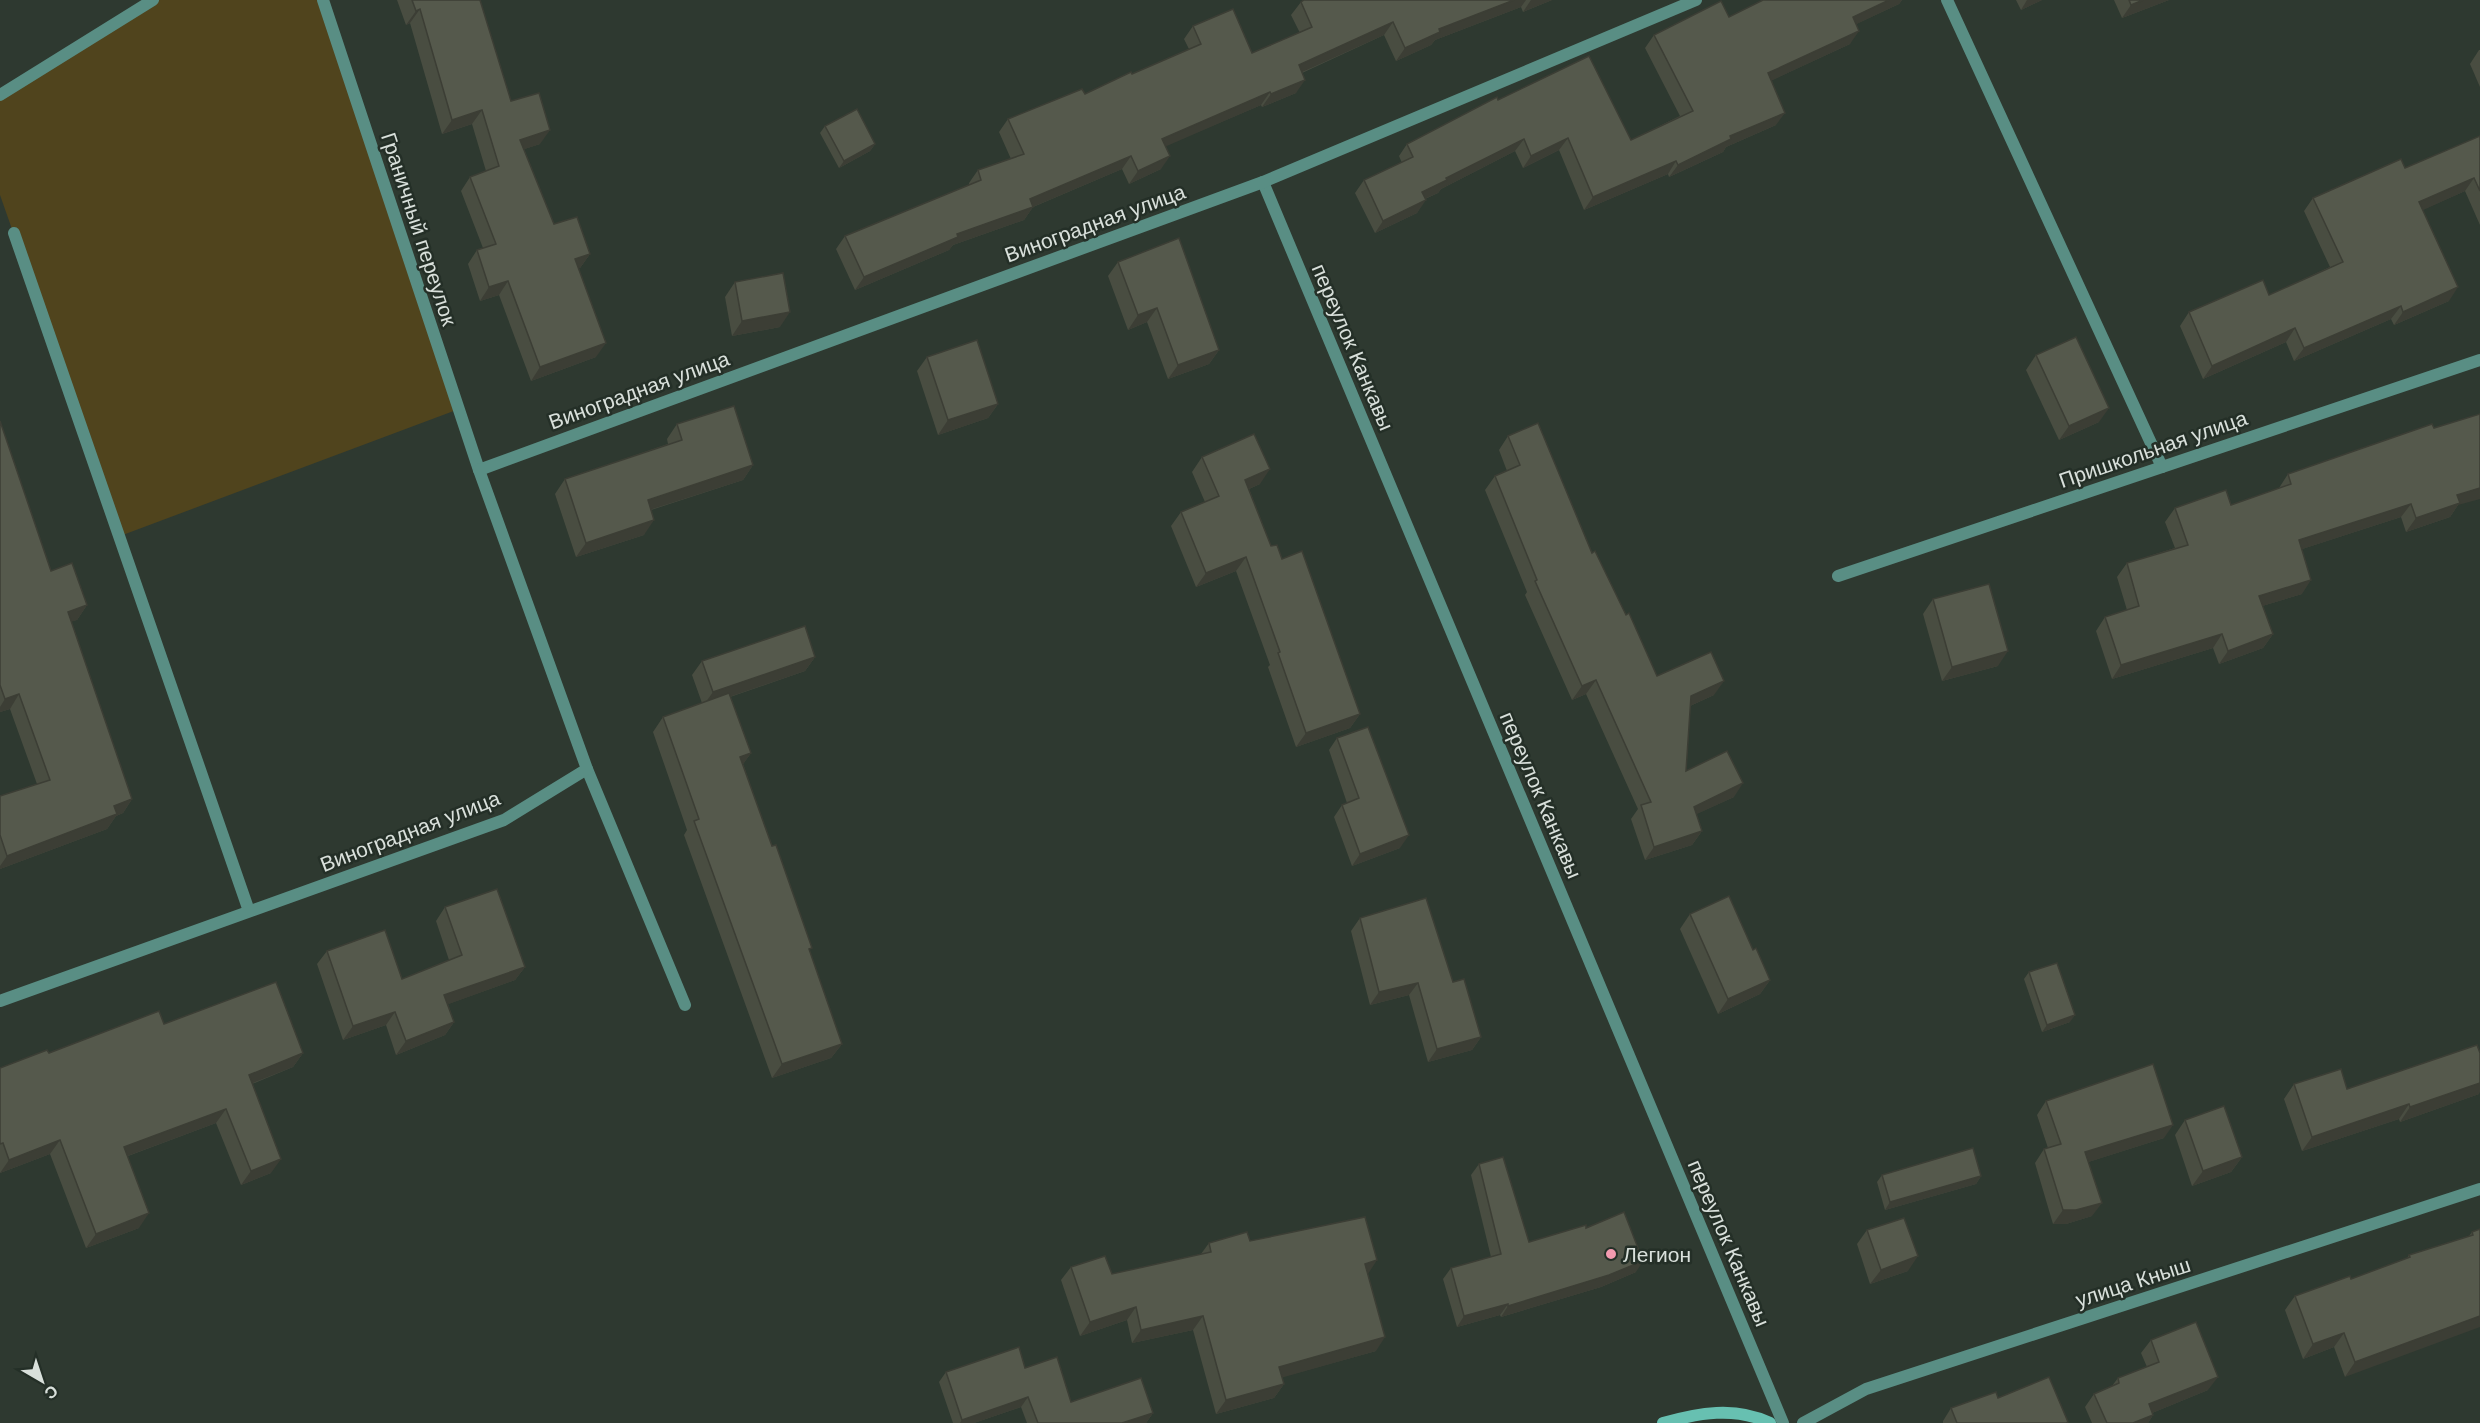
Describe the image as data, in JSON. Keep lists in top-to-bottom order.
{
  "streets": {
    "street": [
      "Виноградная улица",
      "Граничный переулок",
      "переулок Канкавы",
      "Пришкольная улица",
      "улица Кныш"
    ]
  },
  "crossings": [
    ["Виноградная улица", "Граничный переулок"],
    ["Виноградная улица", "переулок Канкавы"]
  ],
  "places": ["Легион"],
  "north": "bottom right"
}
